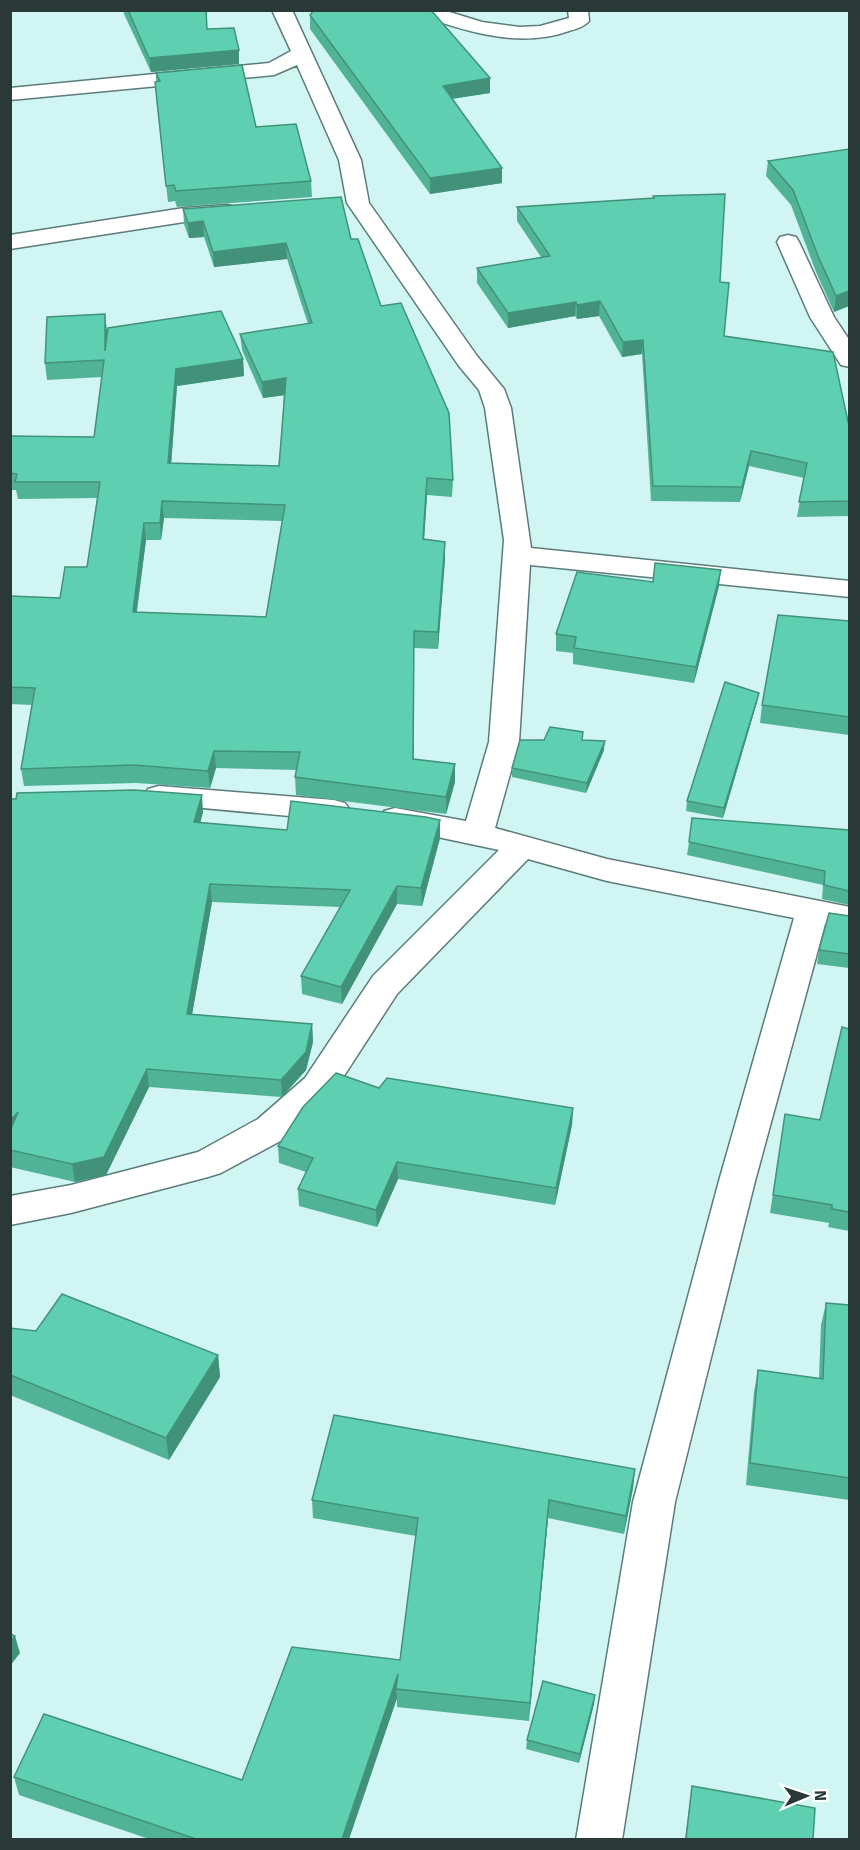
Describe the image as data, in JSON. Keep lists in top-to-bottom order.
{
  "north": "right"
}
